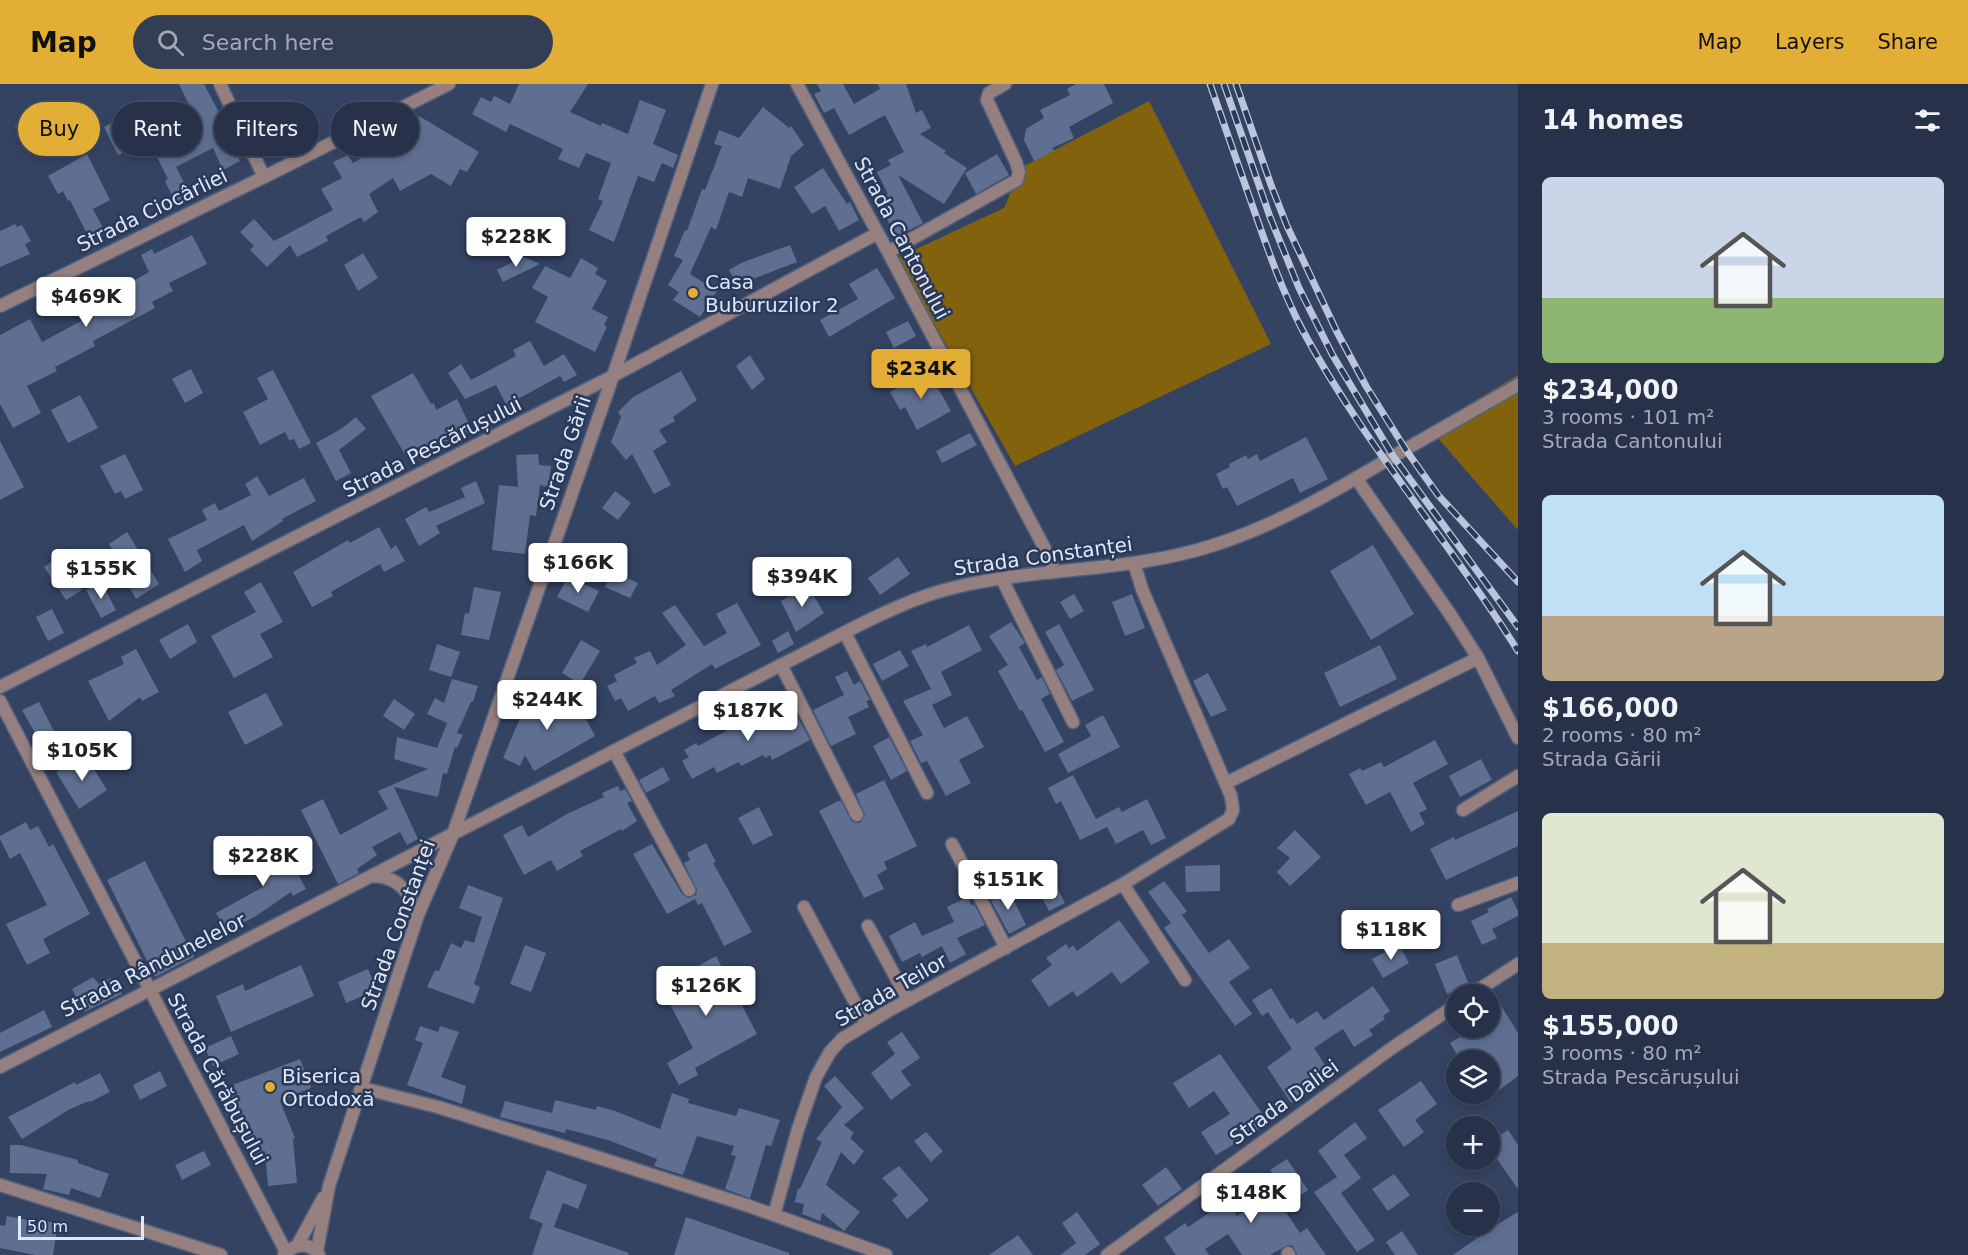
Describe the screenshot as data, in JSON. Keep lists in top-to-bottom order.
{
  "streets": {
    "street": [
      "Strada Ciocârliei",
      "Strada Cantonului",
      "Strada Pescărușului",
      "Strada Gării",
      "Strada Constanței",
      "Strada Rândunelelor",
      "Strada Teilor",
      "Strada Cărăbușului",
      "Strada Daliei"
    ]
  },
  "crossings": [
    ["Strada Cantonului", "Strada Pescărușului"],
    ["Strada Cantonului", "Strada Constanței"],
    ["Strada Pescărușului", "Strada Gării"],
    ["Strada Gării", "Strada Constanței"],
    ["Strada Gării", "Strada Rândunelelor"],
    ["Strada Constanței", "Strada Rândunelelor"],
    ["Strada Constanței", "Strada Teilor"],
    ["Strada Rândunelelor", "Strada Cărăbușului"]
  ],
  "places": ["Casa Buburuzilor 2", "Biserica Ortodoxă"],
  "scale_bar": "50 m",
  "page": {
    "header": "Map",
    "search": "Search here",
    "nav": ["Map", "Layers", "Share"],
    "heading": "14 homes",
    "chip": [
      "Buy",
      "Rent",
      "Filters",
      "New"
    ],
    "list": [
      {
        "name": "$234,000",
        "note": "3 rooms · 101 m² · Strada Cantonului"
      },
      {
        "name": "$166,000",
        "note": "2 rooms · 80 m² · Strada Gării"
      },
      {
        "name": "$155,000",
        "note": "3 rooms · 80 m² · Strada Pescărușului"
      }
    ],
    "price": [
      "$228K",
      "$469K",
      "$234K",
      "$166K",
      "$155K",
      "$394K",
      "$244K",
      "$187K",
      "$105K",
      "$228K",
      "$151K",
      "$118K",
      "$126K",
      "$148K"
    ],
    "map_buttons": ["+", "−"],
    "scale": "50 m"
  }
}
